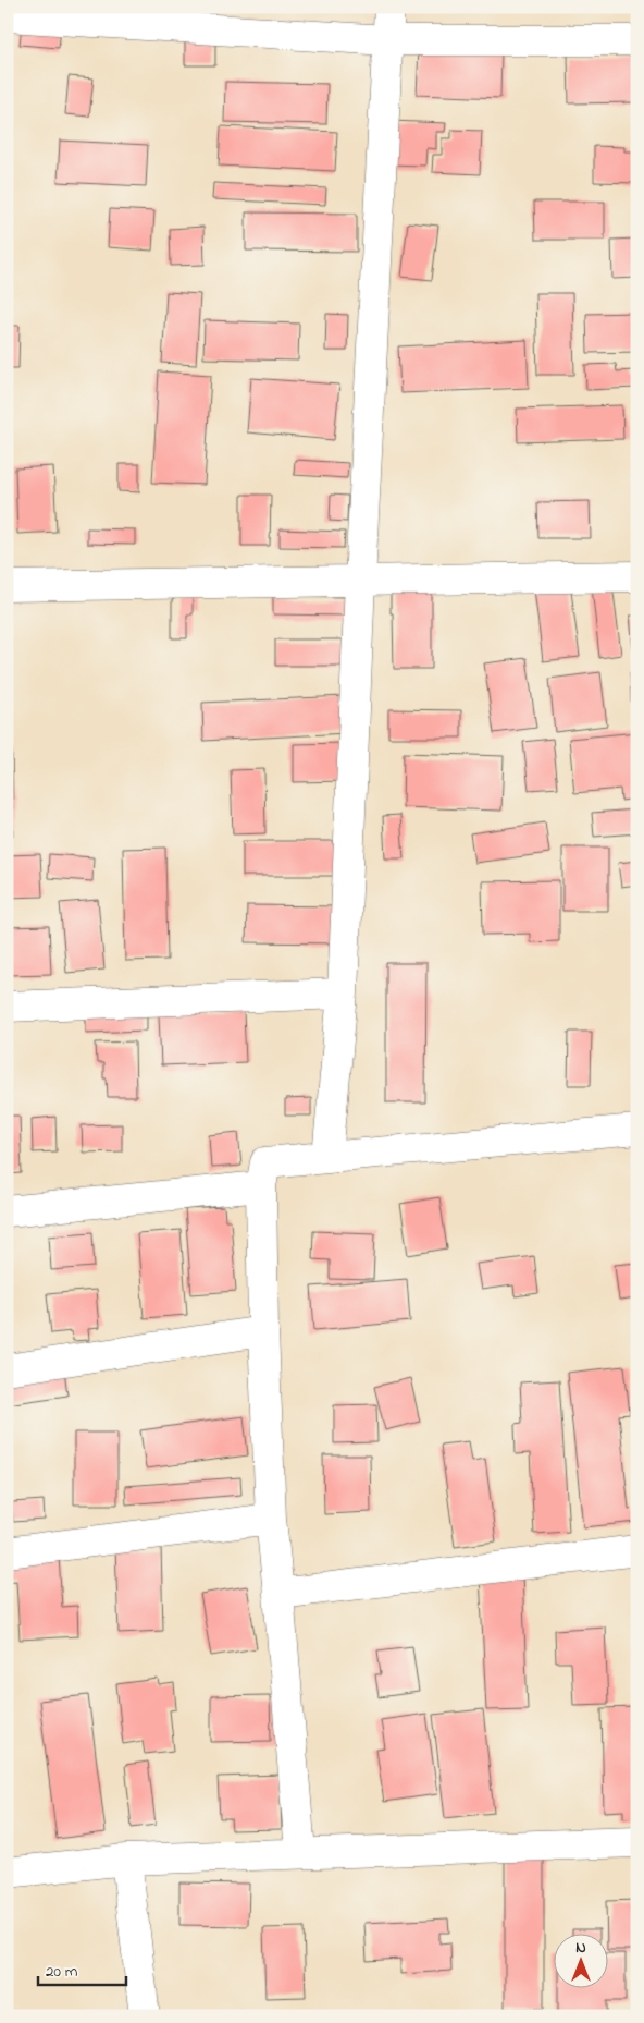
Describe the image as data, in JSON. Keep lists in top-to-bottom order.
{
  "scale_bar": "20 m",
  "north": "top"
}
